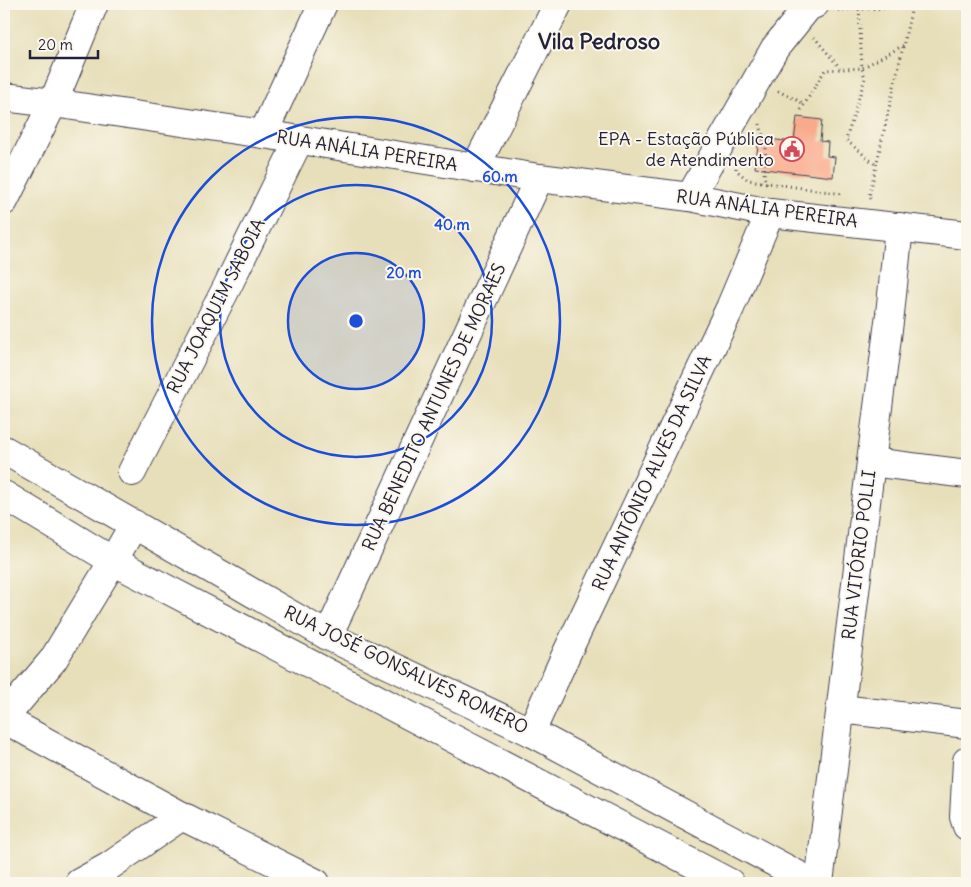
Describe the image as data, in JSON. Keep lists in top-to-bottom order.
{
  "streets": {
    "street": [
      "RUA ANÁLIA PEREIRA",
      "RUA JOAQUIM SABOIA",
      "RUA BENEDITO ANTUNES DE MORAES",
      "RUA ANTÔNIO ALVES DA SILVA",
      "RUA VITÓRIO POLLI",
      "RUA JOSÉ GONSALVES ROMERO"
    ]
  },
  "crossings": [
    ["RUA ANÁLIA PEREIRA", "RUA JOAQUIM SABOIA"],
    ["RUA ANÁLIA PEREIRA", "RUA BENEDITO ANTUNES DE MORAES"],
    ["RUA ANÁLIA PEREIRA", "RUA ANTÔNIO ALVES DA SILVA"],
    ["RUA ANÁLIA PEREIRA", "RUA VITÓRIO POLLI"],
    ["RUA BENEDITO ANTUNES DE MORAES", "RUA JOSÉ GONSALVES ROMERO"],
    ["RUA ANTÔNIO ALVES DA SILVA", "RUA JOSÉ GONSALVES ROMERO"]
  ],
  "districts": ["Vila Pedroso"],
  "places": {
    "public building": ["EPA - Estação Pública de Atendimento"]
  },
  "scale_bar": "20 m",
  "rings": ["60 m", "40 m", "20 m"]
}
